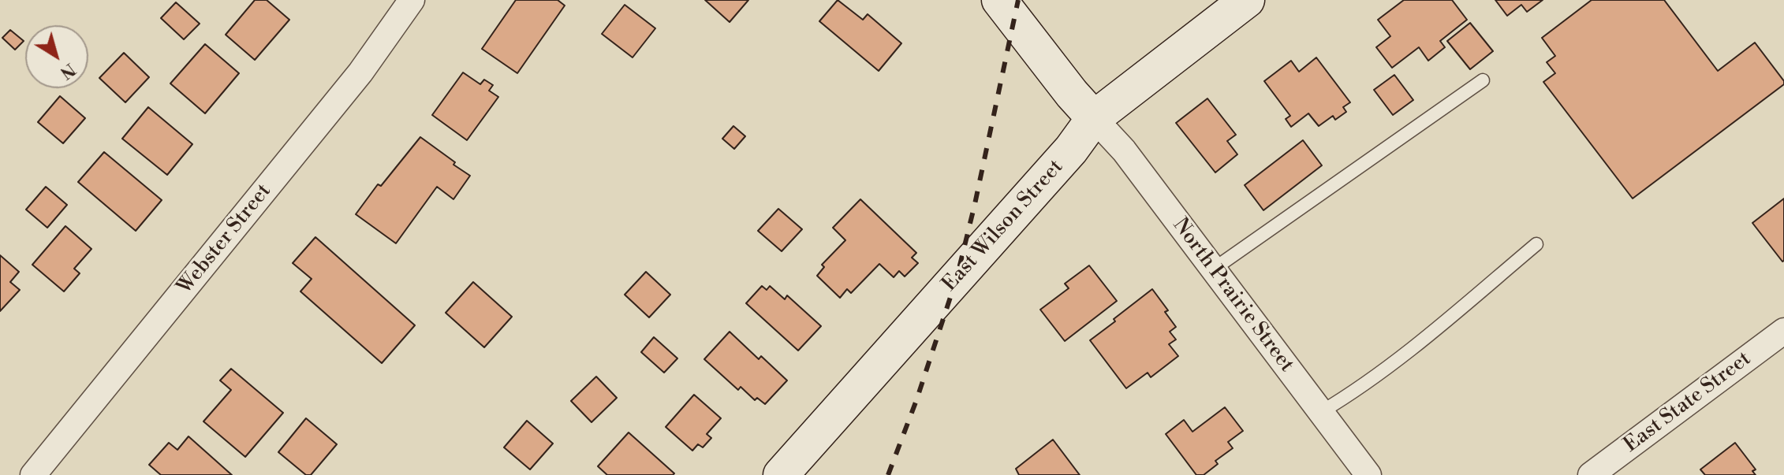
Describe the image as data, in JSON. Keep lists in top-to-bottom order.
{
  "streets": {
    "street": [
      "East Wilson Street",
      "Webster Street",
      "North Prairie Street",
      "East State Street"
    ]
  },
  "crossings": [
    ["East Wilson Street", "North Prairie Street"]
  ],
  "north": "bottom right"
}
